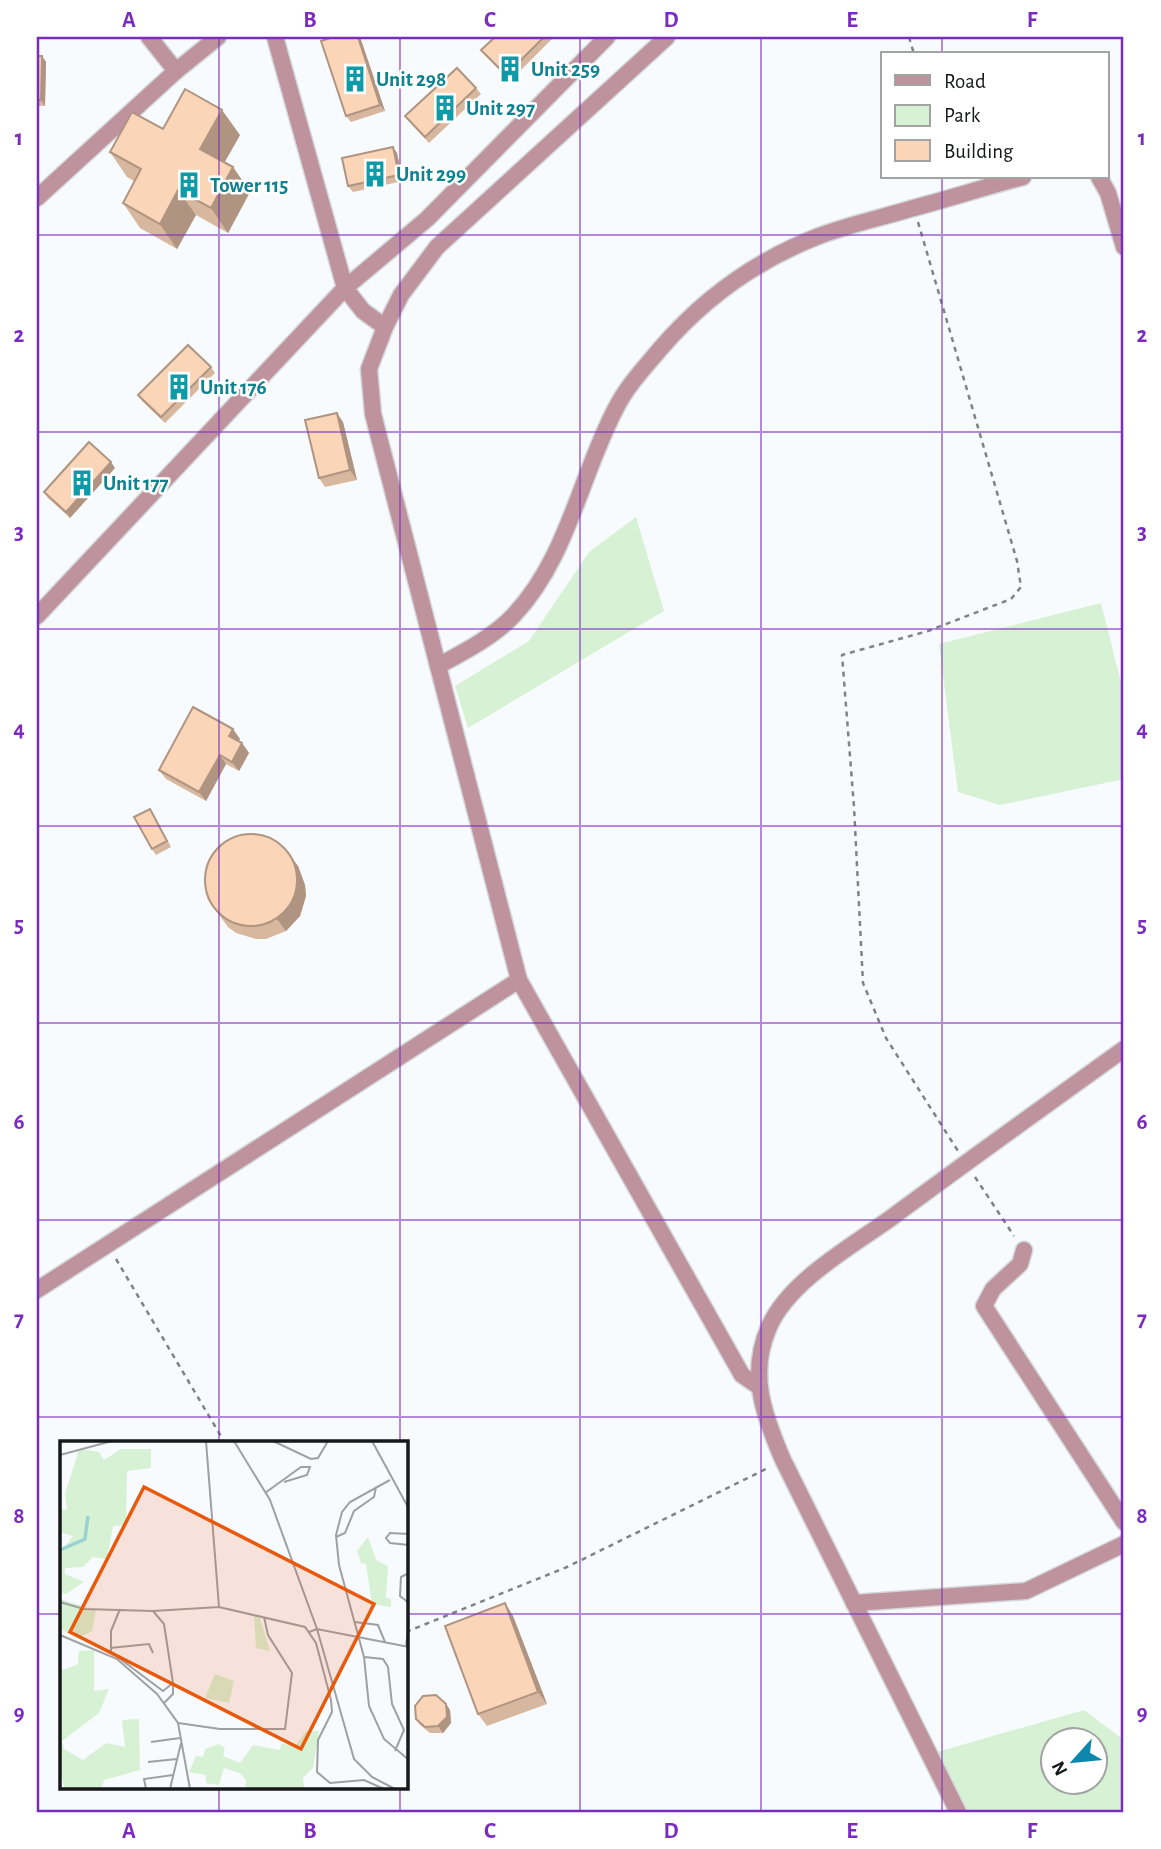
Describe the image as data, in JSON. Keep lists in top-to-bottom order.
{
  "places": {
    "building": [
      "Unit 259",
      "Unit 298",
      "Unit 297",
      "Unit 299",
      "Tower 115",
      "Unit 176",
      "Unit 177"
    ]
  },
  "legend": ["Road", "Park", "Building"],
  "north": "bottom left",
  "grid": {
    "columns": [
      "A",
      "B",
      "C",
      "D",
      "E",
      "F"
    ],
    "rows": [
      "1",
      "2",
      "3",
      "4",
      "5",
      "6",
      "7",
      "8",
      "9"
    ]
  }
}
